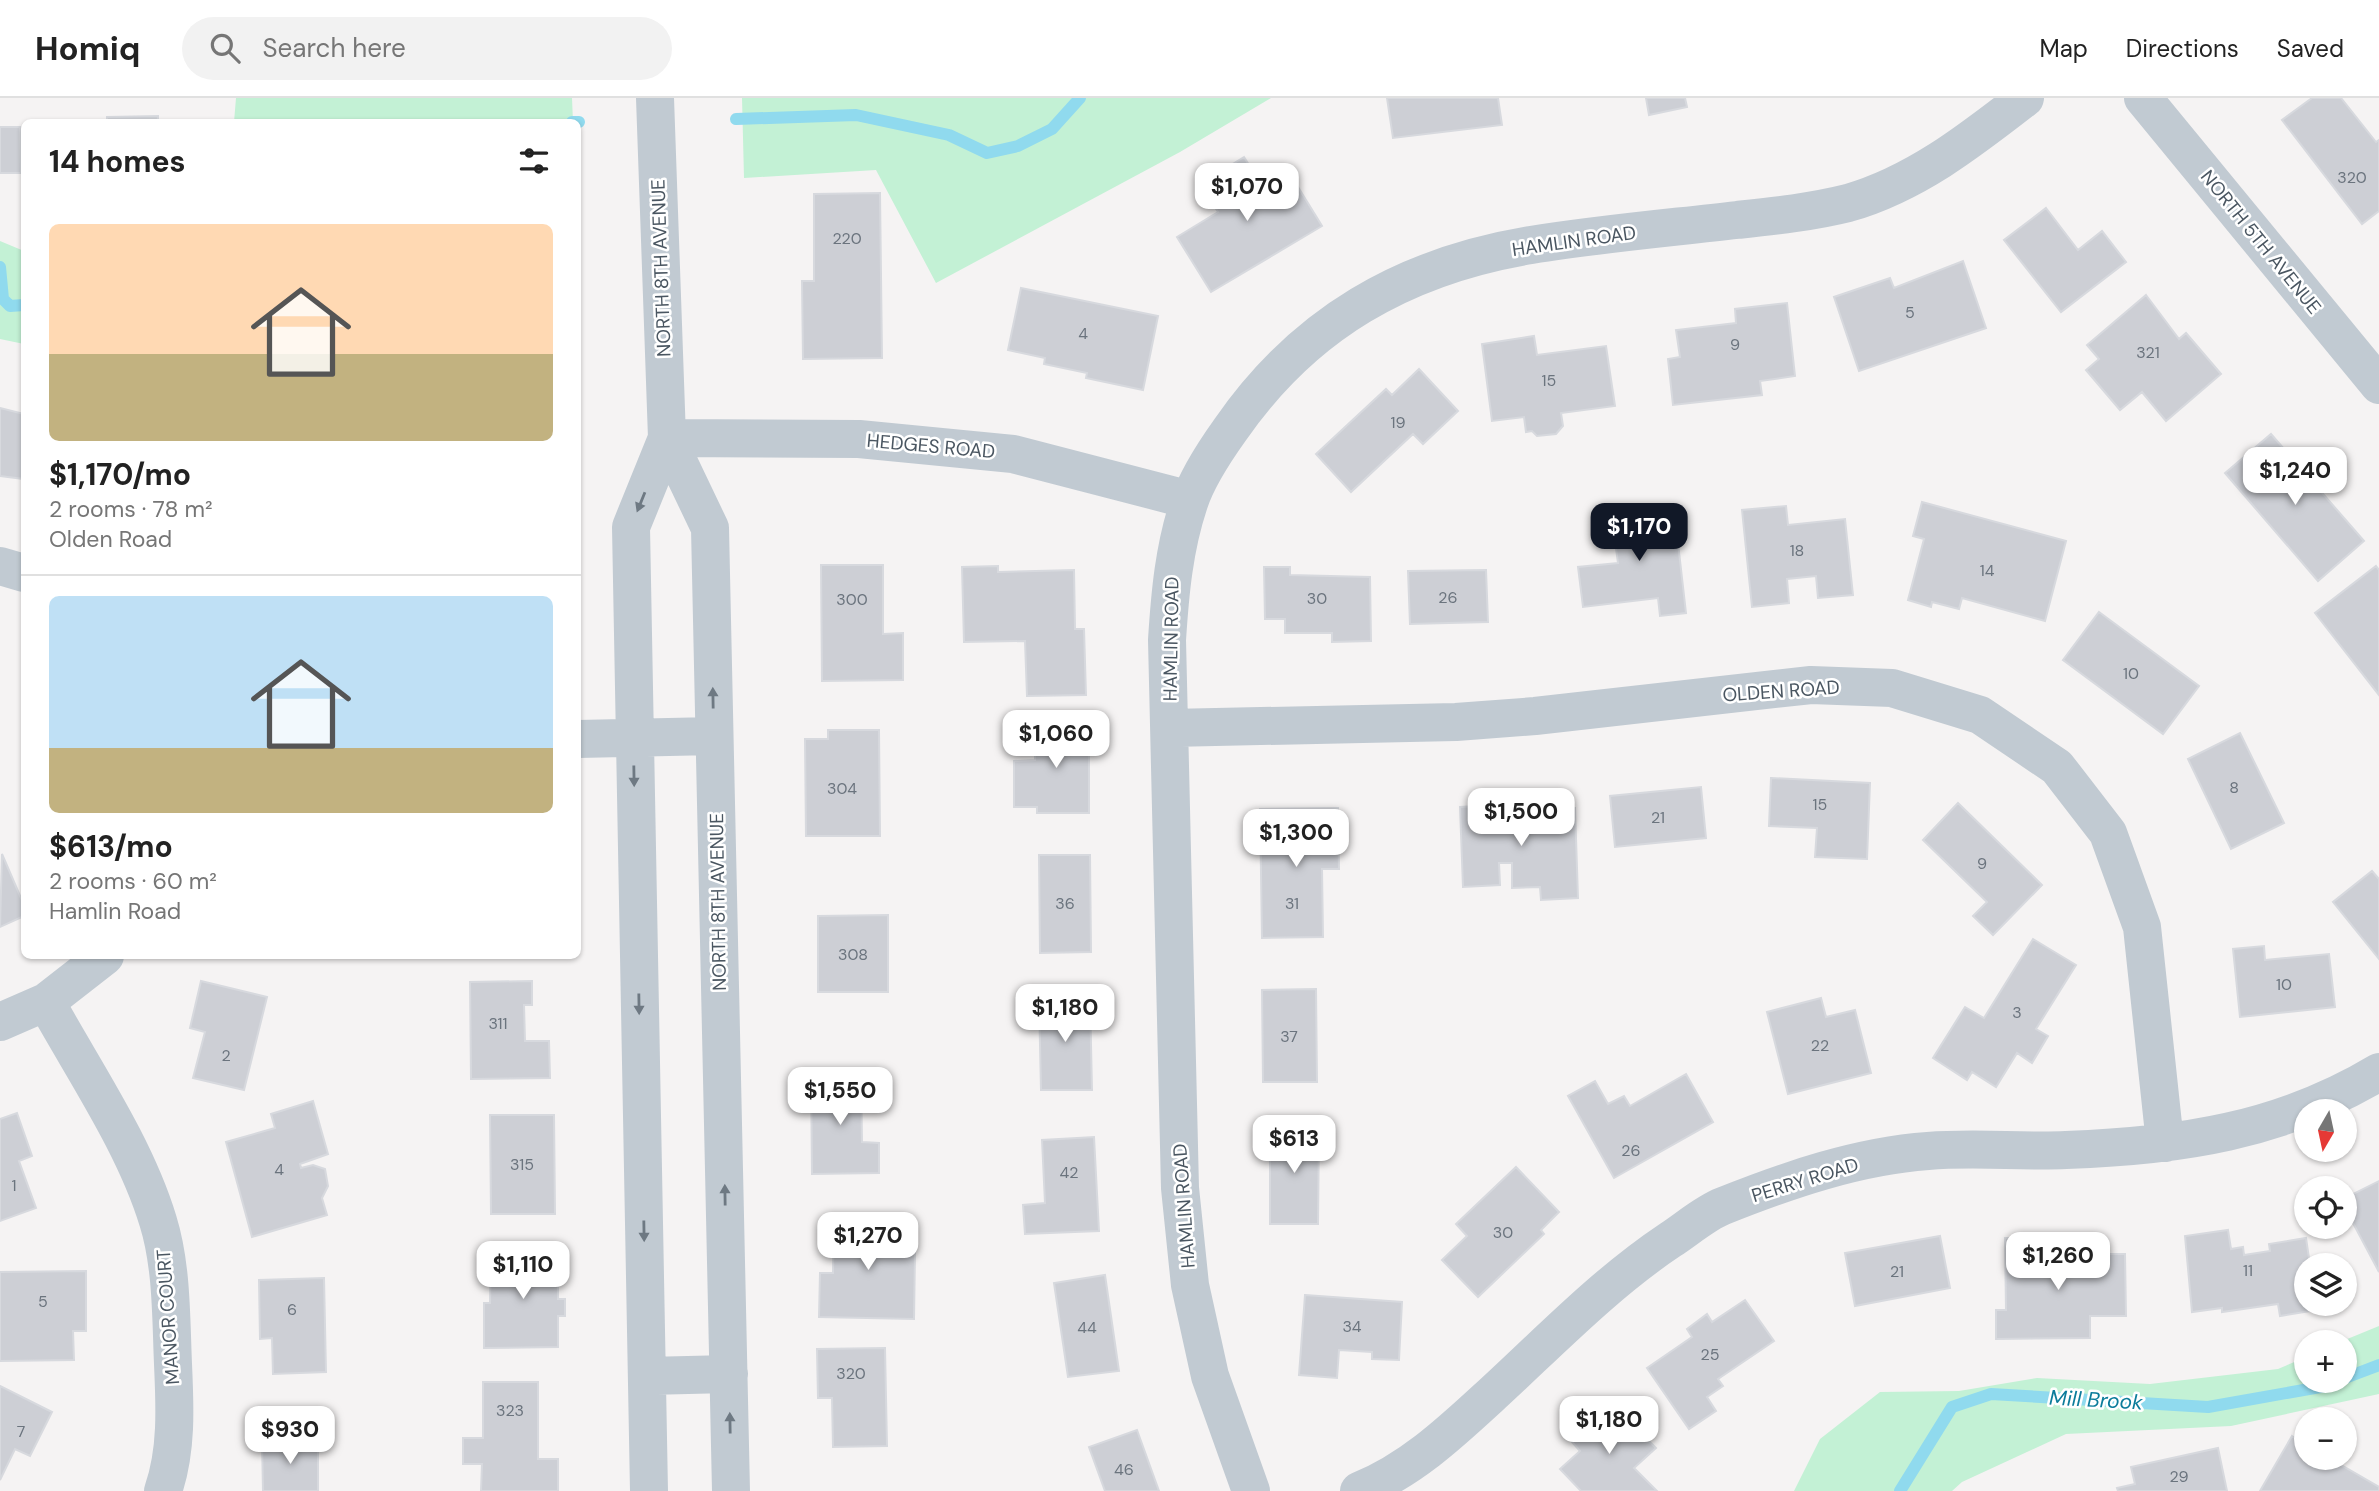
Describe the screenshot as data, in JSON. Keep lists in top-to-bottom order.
{
  "streets": {
    "street": [
      "HAMLIN ROAD",
      "NORTH 5TH AVENUE",
      "NORTH 8TH AVENUE",
      "HEDGES ROAD",
      "OLDEN ROAD",
      "PERRY ROAD",
      "MANOR COURT"
    ]
  },
  "crossings": [
    ["HAMLIN ROAD", "HEDGES ROAD"],
    ["HAMLIN ROAD", "OLDEN ROAD"],
    ["NORTH 8TH AVENUE", "HEDGES ROAD"],
    ["OLDEN ROAD", "PERRY ROAD"]
  ],
  "water": ["Mill Brook"],
  "house_numbers": [
    "320",
    "220",
    "5",
    "4",
    "9",
    "321",
    "15",
    "19",
    "18",
    "14",
    "26",
    "30",
    "300",
    "10",
    "8",
    "304",
    "15",
    "21",
    "9",
    "36",
    "31",
    "308",
    "10",
    "3",
    "311",
    "37",
    "22",
    "2",
    "26",
    "315",
    "4",
    "42",
    "1",
    "30",
    "11",
    "21",
    "5",
    "6",
    "34",
    "44",
    "25",
    "320",
    "323",
    "7",
    "46",
    "29"
  ],
  "north": "bottom",
  "page": {
    "header": "Homiq",
    "search": "Search here",
    "nav": ["Map", "Directions", "Saved"],
    "heading": "14 homes",
    "price": [
      "$1,070",
      "$1,240",
      "$1,170",
      "$1,060",
      "$1,500",
      "$1,300",
      "$1,180",
      "$1,550",
      "$613",
      "$1,270",
      "$1,260",
      "$1,110",
      "$1,180",
      "$930"
    ],
    "list": [
      {
        "name": "$1,170/mo",
        "note": "2 rooms · 78 m² · Olden Road"
      },
      {
        "name": "$613/mo",
        "note": "2 rooms · 60 m² · Hamlin Road"
      }
    ],
    "map_buttons": ["+", "−"]
  }
}
